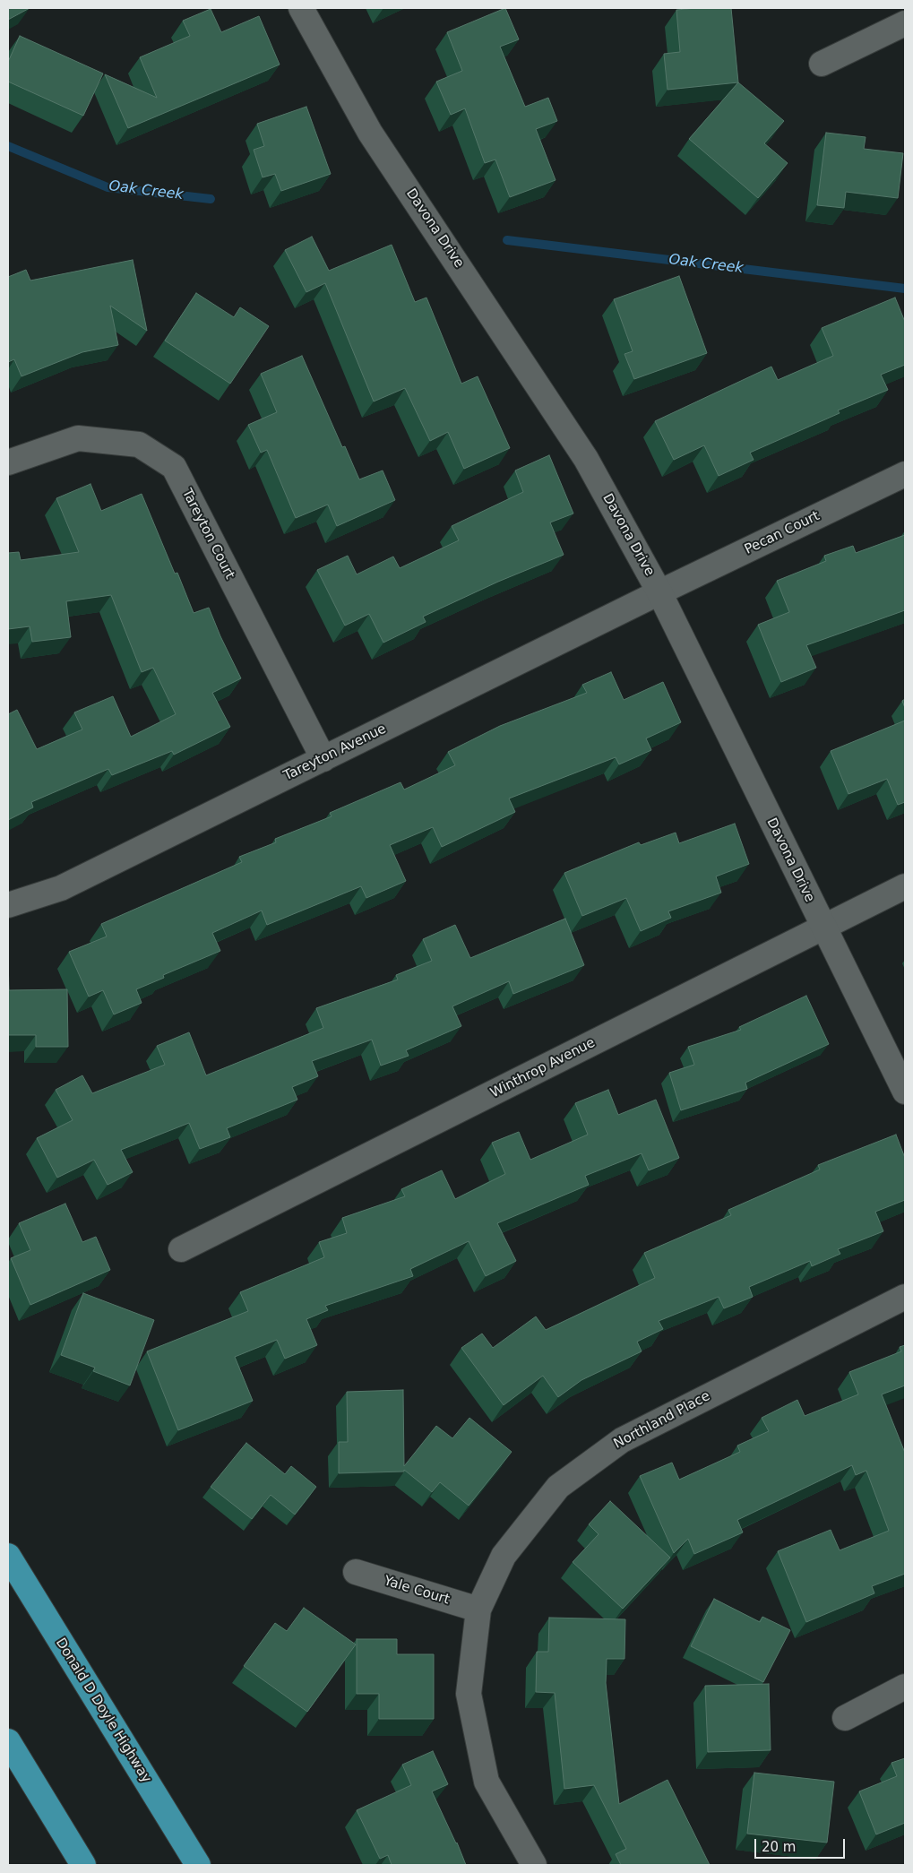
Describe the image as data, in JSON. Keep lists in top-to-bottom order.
{
  "streets": {
    "highway": ["Donald D Doyle Highway"],
    "street": [
      "Davona Drive",
      "Pecan Court",
      "Tareyton Court",
      "Tareyton Avenue",
      "Winthrop Avenue",
      "Northland Place",
      "Yale Court"
    ]
  },
  "crossings": [
    ["Davona Drive", "Pecan Court"],
    ["Davona Drive", "Tareyton Avenue"],
    ["Davona Drive", "Winthrop Avenue"],
    ["Pecan Court", "Tareyton Avenue"],
    ["Tareyton Court", "Tareyton Avenue"],
    ["Northland Place", "Yale Court"]
  ],
  "water": ["Oak Creek"],
  "scale_bar": "20 m"
}
